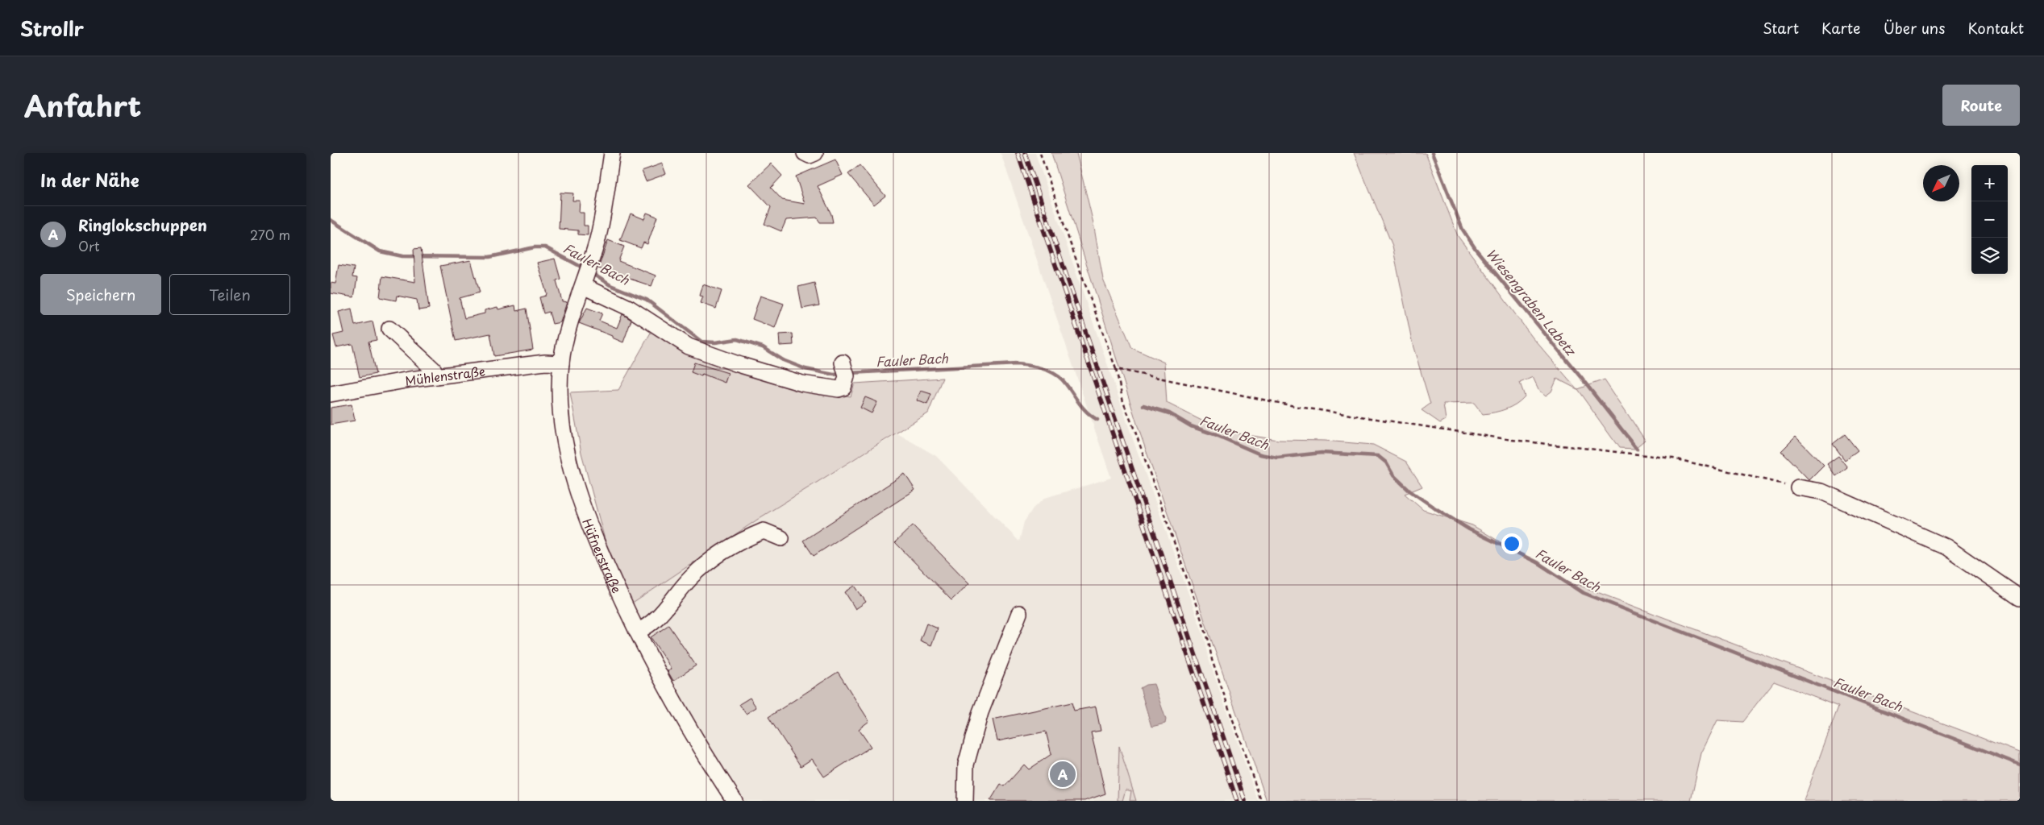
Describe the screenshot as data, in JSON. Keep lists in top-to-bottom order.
{
  "streets": {
    "street": ["Mühlenstraße", "Hüfnerstraße"]
  },
  "crossings": [
    ["Mühlenstraße", "Hüfnerstraße"]
  ],
  "water": ["Fauler Bach", "Wiesengraben Labetz"],
  "north": "bottom left",
  "page": {
    "header": "Strollr",
    "nav": [
      "Start",
      "Karte",
      "Über uns",
      "Kontakt"
    ],
    "title": "Anfahrt",
    "buttons": [
      "Route",
      ["Speichern", "Teilen"]
    ],
    "heading": "In der Nähe",
    "map_buttons": ["+", "−"],
    "list": [
      {
        "mark": "A",
        "name": "Ringlokschuppen",
        "note": "Ort",
        "value": "270 m"
      }
    ],
    "pins": "A"
  }
}
